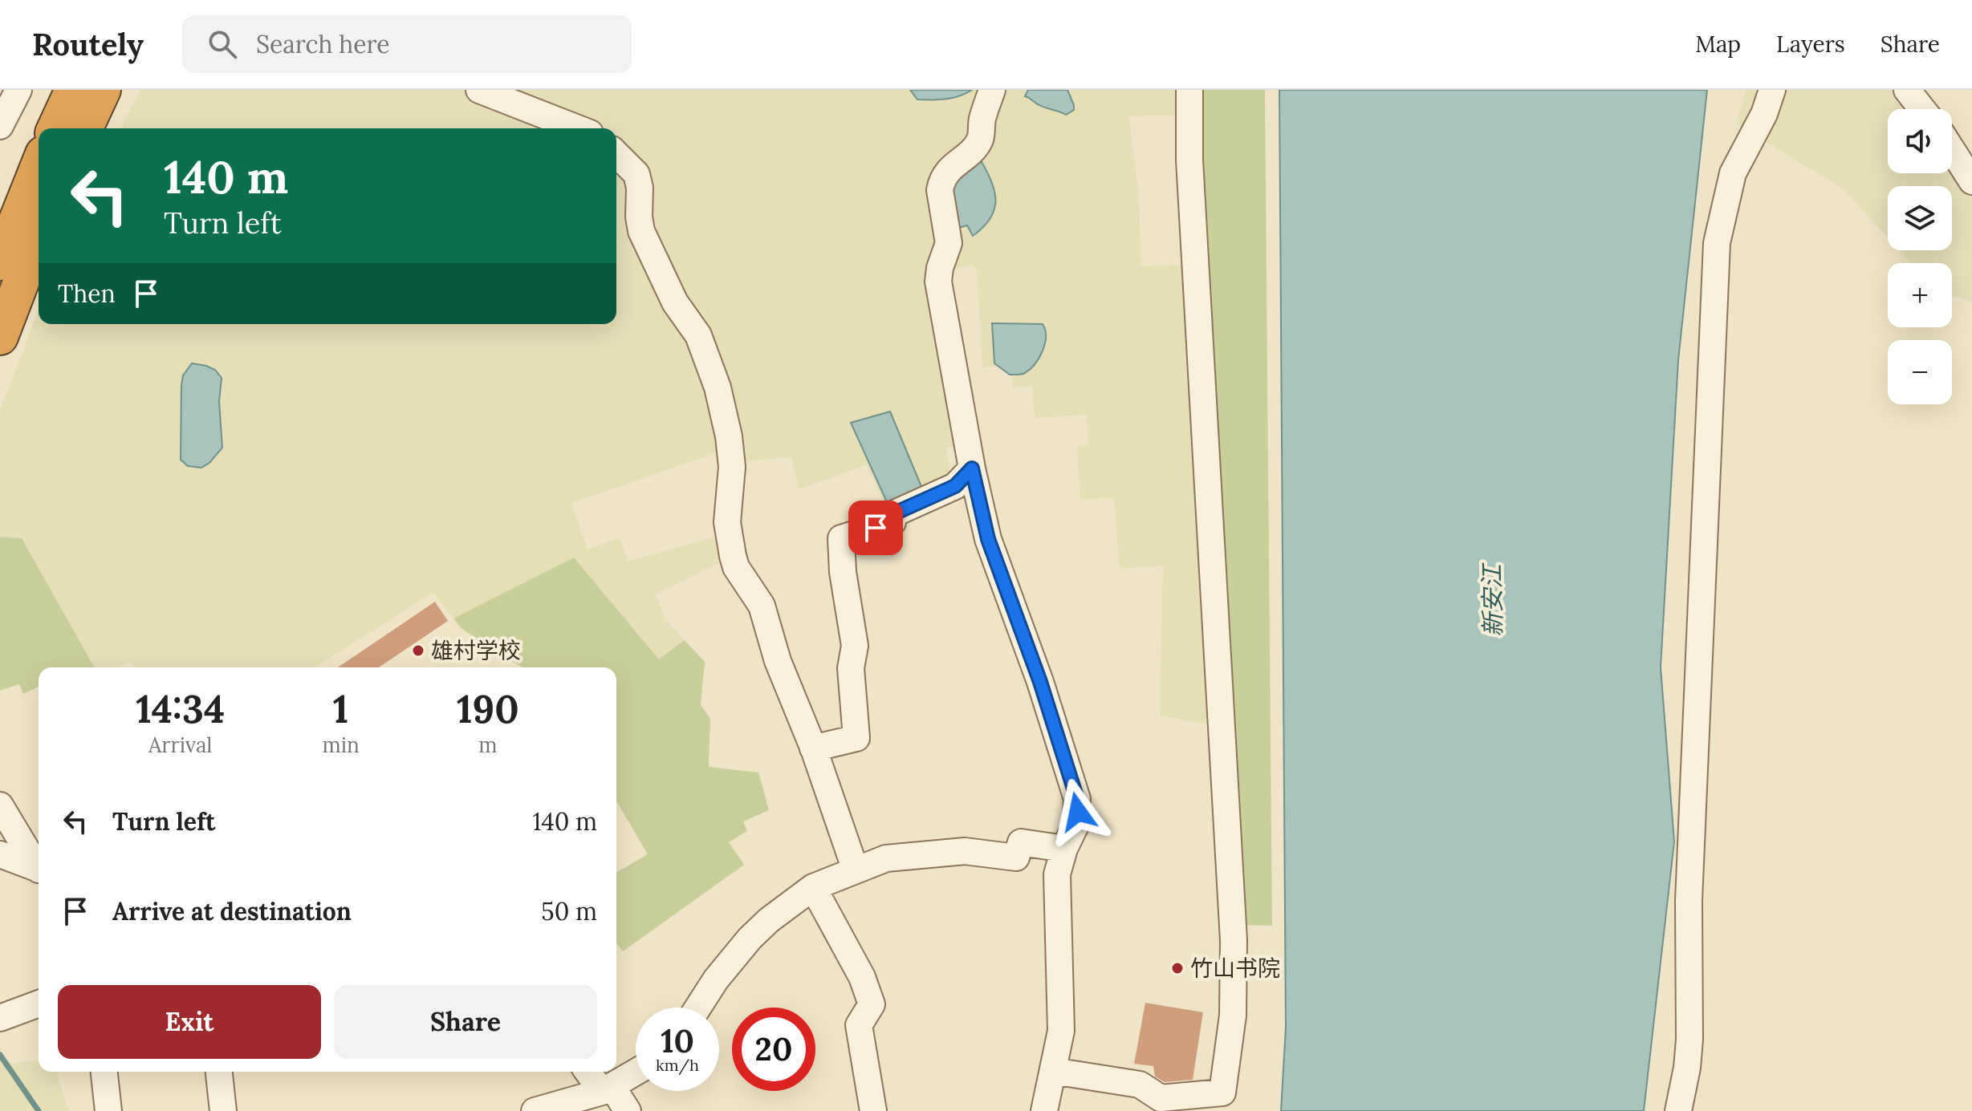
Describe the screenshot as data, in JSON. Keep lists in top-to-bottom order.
{
  "water": ["新安江"],
  "places": ["雄村学校", "竹山书院"],
  "page": {
    "header": "Routely",
    "search": "Search here",
    "nav": ["Map", "Layers", "Share"],
    "map_buttons": ["+", "−"],
    "turn": ["140 m", "Turn left"],
    "then": "Then",
    "eta": [
      "14:34",
      "Arrival",
      "1",
      "min",
      "190",
      "m"
    ],
    "list": [
      {
        "name": "Turn left",
        "value": "140 m"
      },
      {
        "name": "Arrive at destination",
        "value": "50 m"
      }
    ],
    "buttons": ["Exit", "Share"],
    "speed": "10 km/h",
    "limit": "20"
  }
}
